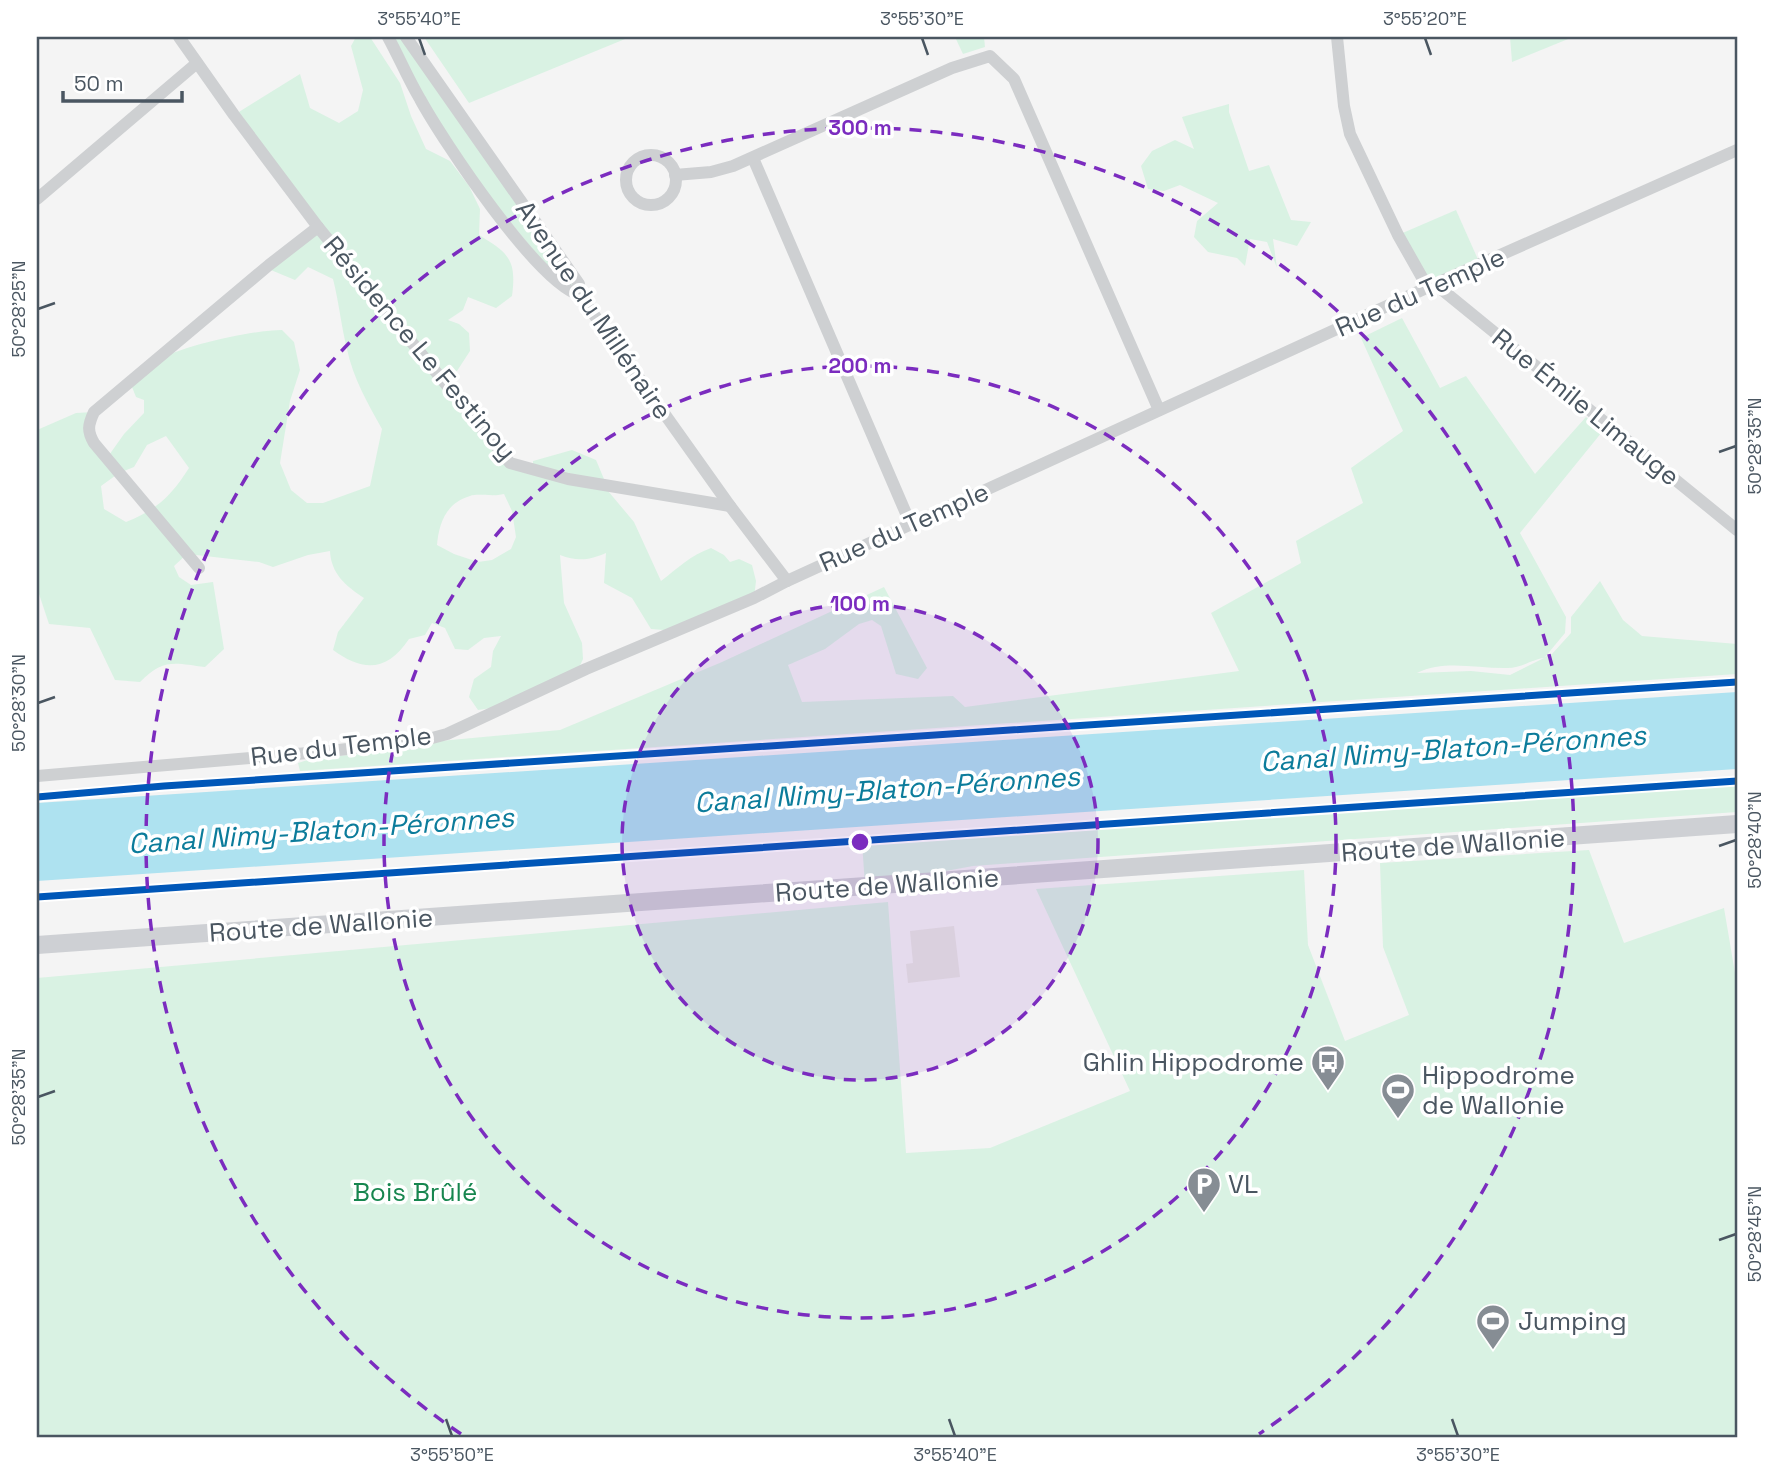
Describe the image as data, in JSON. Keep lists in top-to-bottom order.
{
  "streets": {
    "main road": ["Route de Wallonie"],
    "street": [
      "Rue du Temple",
      "Avenue du Millénaire",
      "Résidence Le Festinoy",
      "Rue Émile Limauge"
    ]
  },
  "crossings": [
    ["Rue du Temple", "Avenue du Millénaire"],
    ["Rue du Temple", "Rue Émile Limauge"],
    ["Avenue du Millénaire", "Résidence Le Festinoy"]
  ],
  "water": ["Canal Nimy-Blaton-Péronnes"],
  "parks": ["Bois Brûlé"],
  "places": {
    "bus stop": ["Ghlin Hippodrome"],
    "sports": ["Hippodrome de Wallonie", "Jumping"],
    "parking": ["VL"]
  },
  "scale_bar": "50 m",
  "coordinates": [
    "3°55'40\"E",
    "3°55'30\"E",
    "3°55'20\"E",
    "50°28'25\"N",
    "50°28'35\"N",
    "50°28'30\"N",
    "50°28'40\"N",
    "50°28'45\"N",
    "3°55'50\"E"
  ],
  "rings": ["300 m", "200 m", "100 m"]
}
